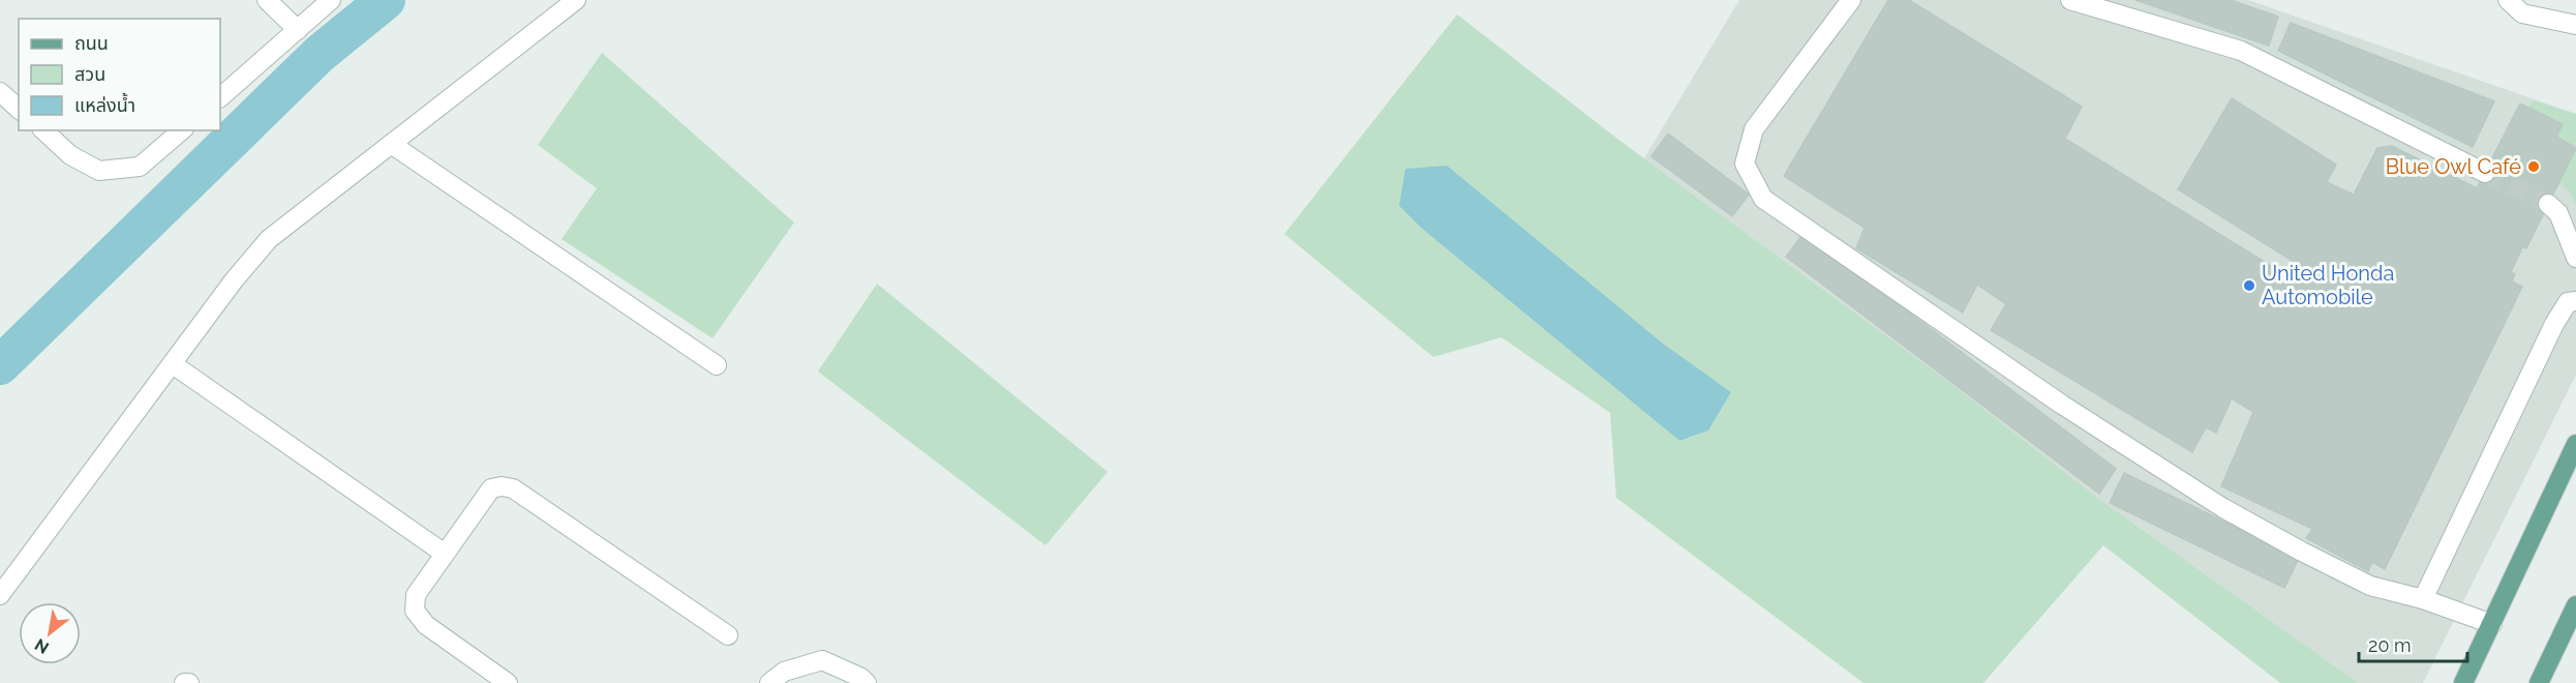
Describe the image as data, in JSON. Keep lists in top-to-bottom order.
{
  "places": ["Blue Owl Café", "United Honda Automobile"],
  "legend": ["ถนน", "สวน", "แหล่งน้ำ"],
  "scale_bar": "20 m",
  "north": "bottom left"
}
